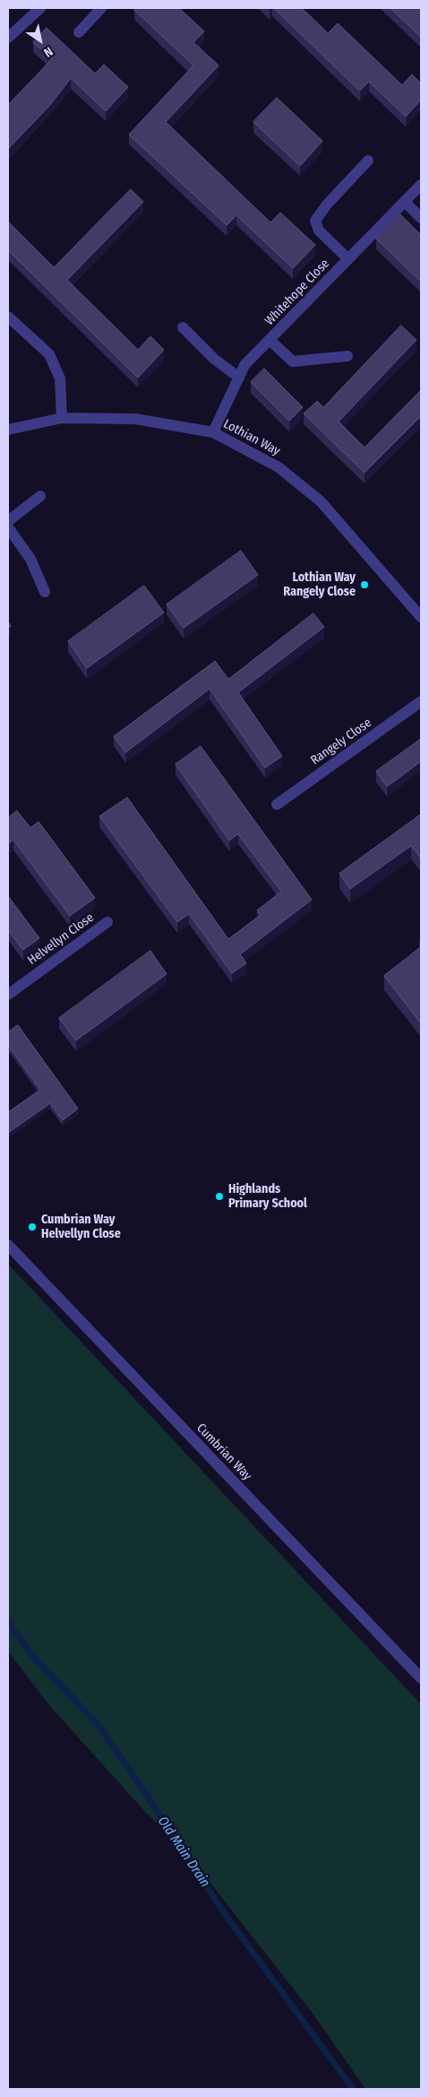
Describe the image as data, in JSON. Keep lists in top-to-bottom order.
{
  "streets": {
    "street": [
      "Whitehope Close",
      "Lothian Way",
      "Rangely Close",
      "Helvellyn Close",
      "Cumbrian Way"
    ]
  },
  "crossings": [
    ["Whitehope Close", "Lothian Way"]
  ],
  "water": ["Old Main Drain"],
  "places": ["Lothian Way Rangely Close", "Highlands Primary School", "Cumbrian Way Helvellyn Close"],
  "north": "bottom right"
}
